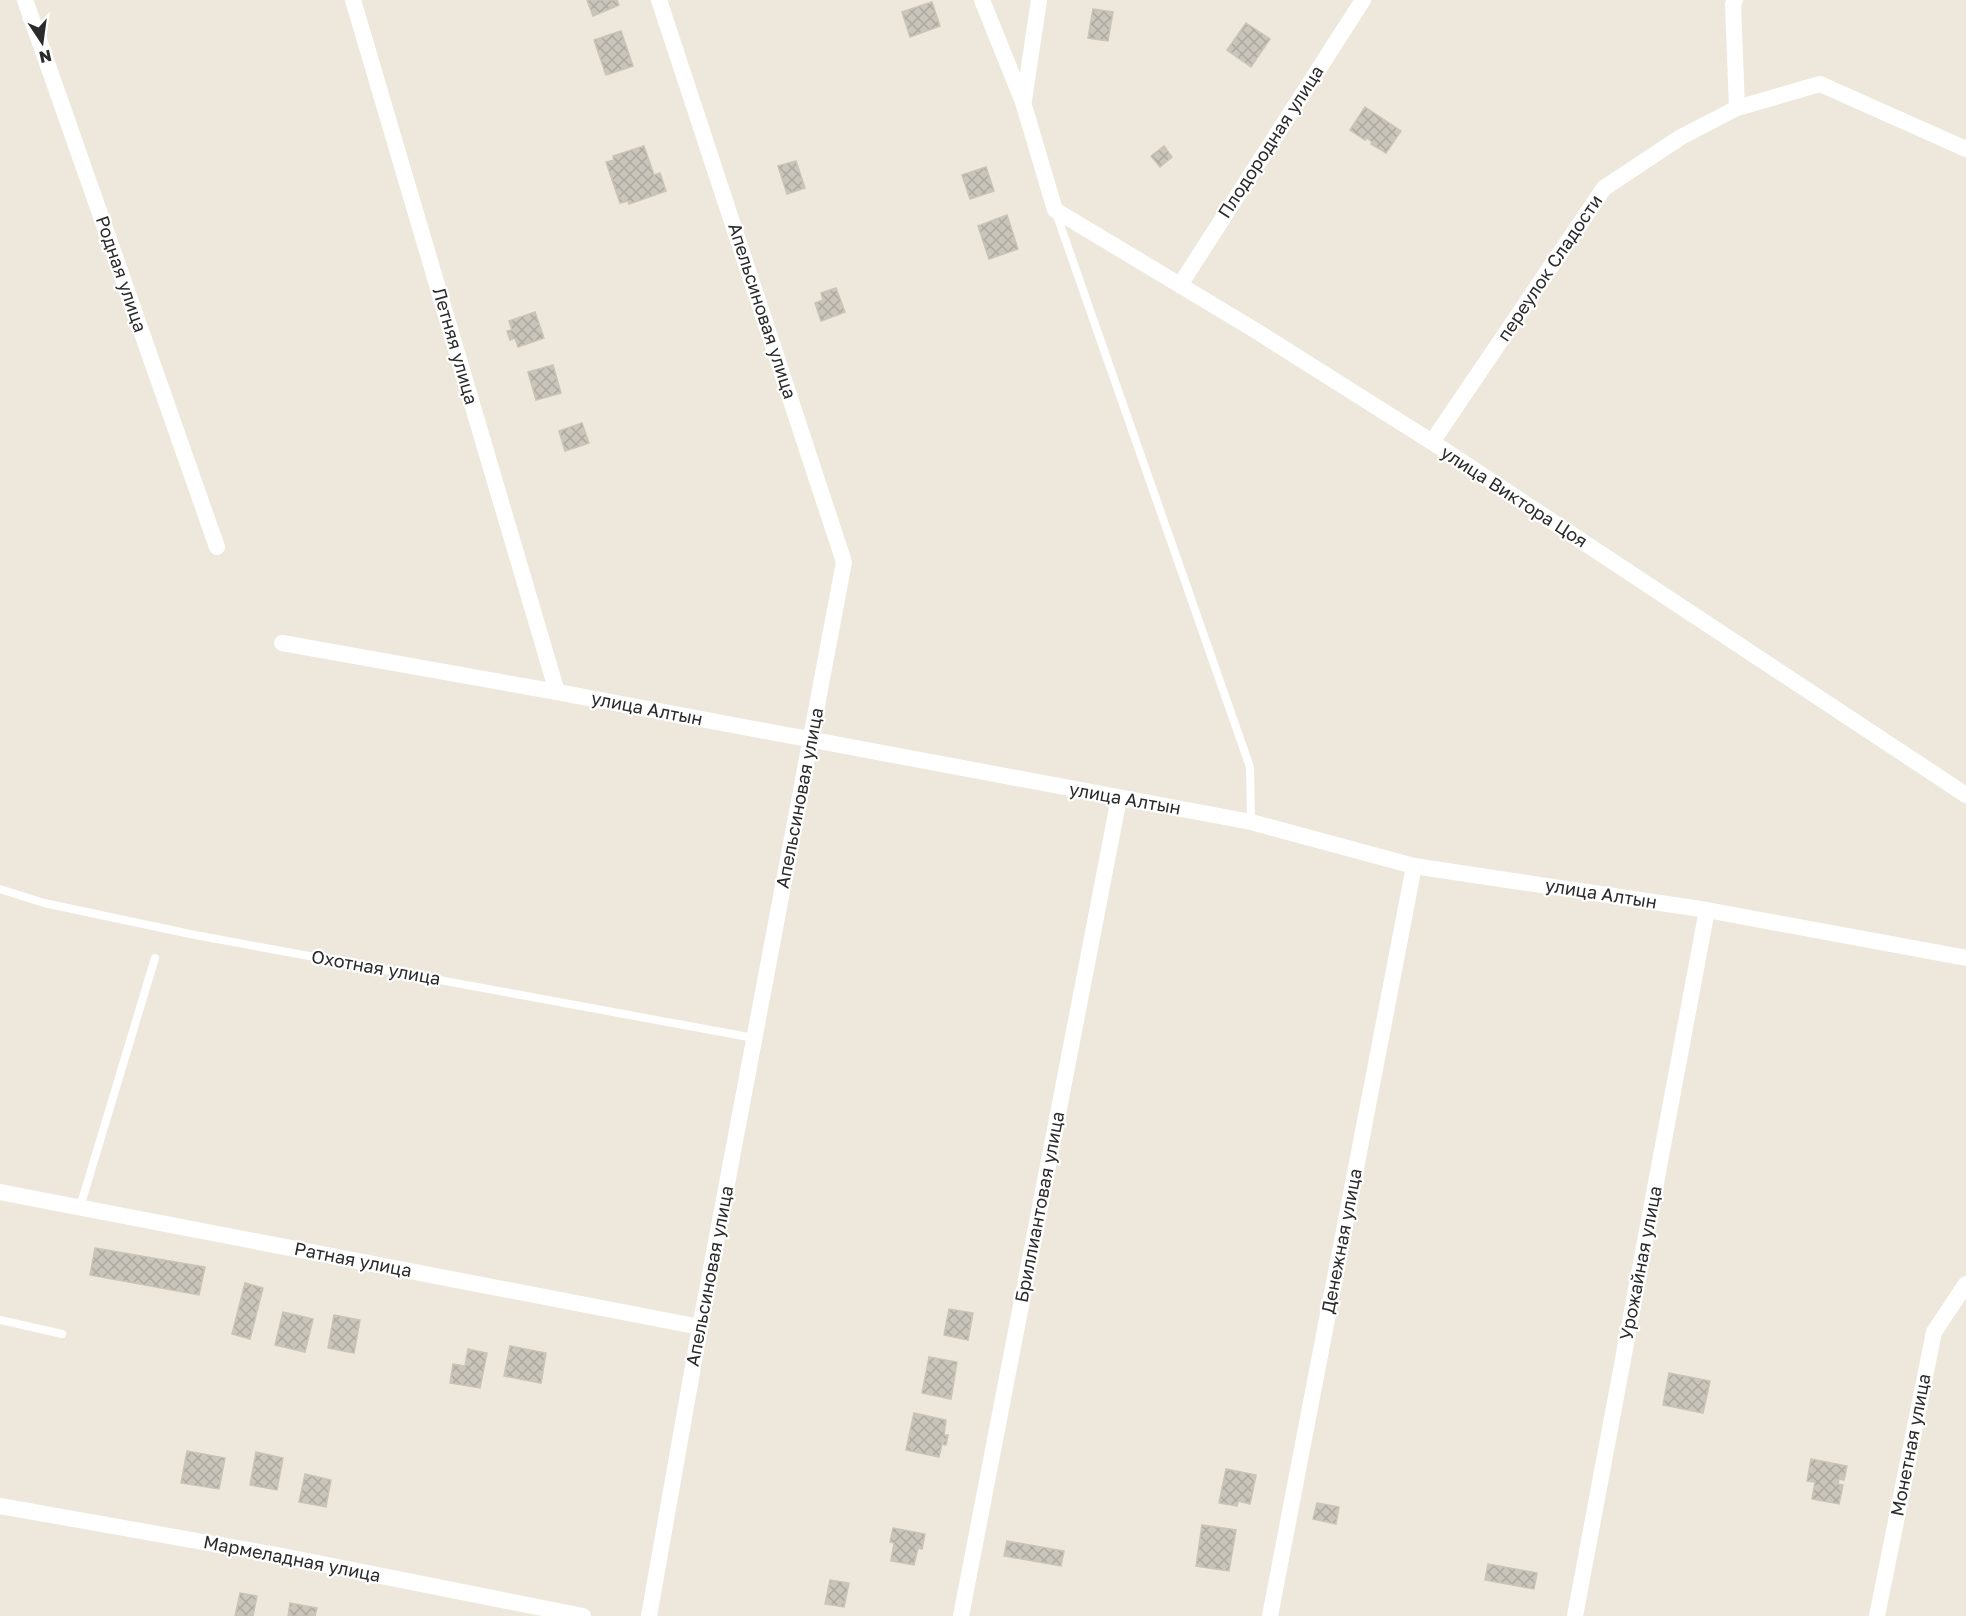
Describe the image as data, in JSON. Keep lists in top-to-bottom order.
{
  "streets": {
    "street": [
      "Плодородная улица",
      "переулок Сладости",
      "Родная улица",
      "Апельсиновая улица",
      "Летняя улица",
      "улица Виктора Цоя",
      "улица Алтын",
      "Бриллиантовая улица",
      "Денежная улица",
      "Ратная улица",
      "Урожайная улица",
      "Монетная улица",
      "Мармеладная улица"
    ],
    "lane": ["Охотная улица"]
  },
  "crossings": [
    ["Плодородная улица", "улица Виктора Цоя"],
    ["переулок Сладости", "улица Виктора Цоя"],
    ["Апельсиновая улица", "улица Алтын"],
    ["Апельсиновая улица", "Охотная улица"],
    ["Апельсиновая улица", "Ратная улица"],
    ["Летняя улица", "улица Алтын"],
    ["улица Алтын", "Бриллиантовая улица"],
    ["улица Алтын", "Денежная улица"],
    ["улица Алтын", "Урожайная улица"]
  ],
  "north": "bottom"
}
